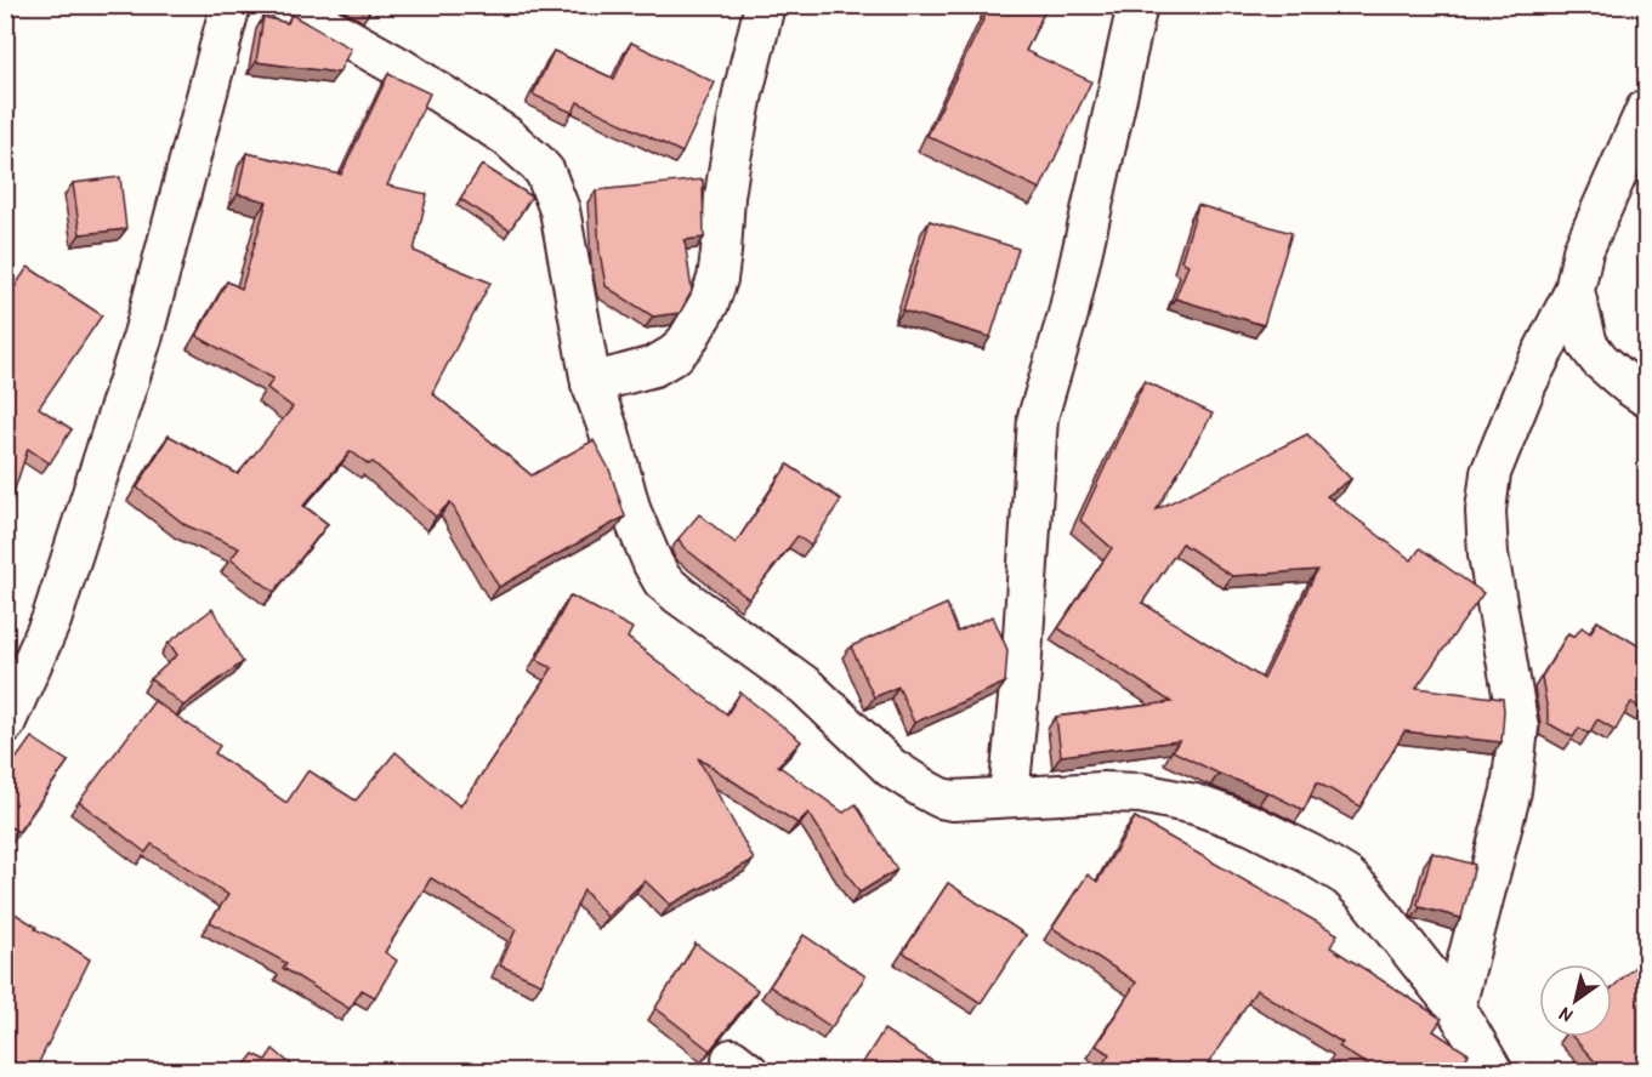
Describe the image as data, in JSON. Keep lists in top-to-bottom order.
{
  "north": "bottom left"
}
